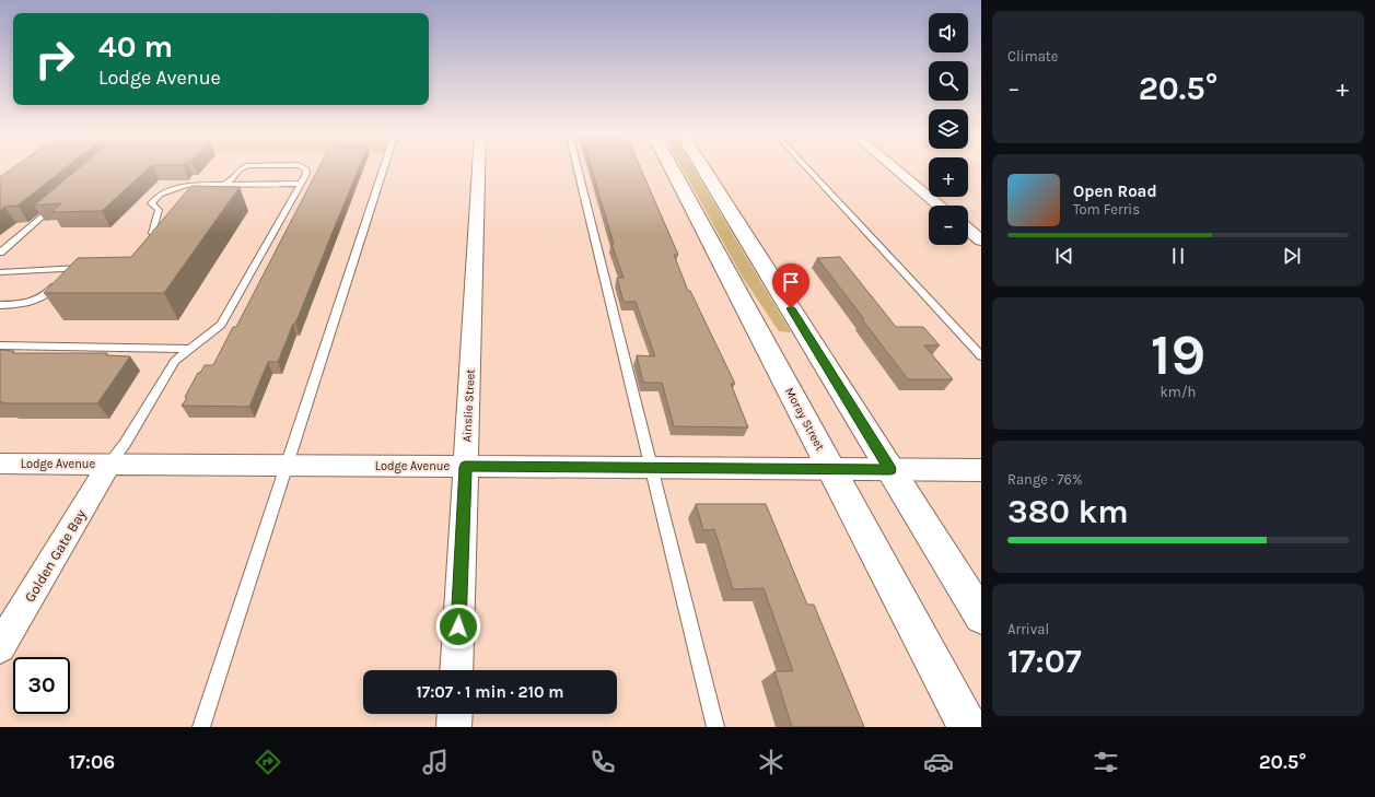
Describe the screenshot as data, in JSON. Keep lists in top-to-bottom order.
{
  "streets": {
    "main road": ["Moray Street"],
    "street": ["Ainslie Street", "Lodge Avenue", "Golden Gate Bay"]
  },
  "crossings": [
    ["Ainslie Street", "Lodge Avenue"],
    ["Moray Street", "Lodge Avenue"],
    ["Lodge Avenue", "Golden Gate Bay"]
  ],
  "page": {
    "tile": [
      "Climate",
      ["19", "km/h"],
      ["Range · 76%", "380 km"],
      ["Arrival", "17:07"]
    ],
    "map_buttons": ["+", "−"],
    "turn": ["40 m", "Lodge Avenue"],
    "heat": ["−", "20.5°", "+"],
    "song": ["Open Road", "Tom Ferris"],
    "limit": "30",
    "trip": "17:07 · 1 min · 210 m",
    "tabs": ["17:06", "20.5°"]
  }
}
